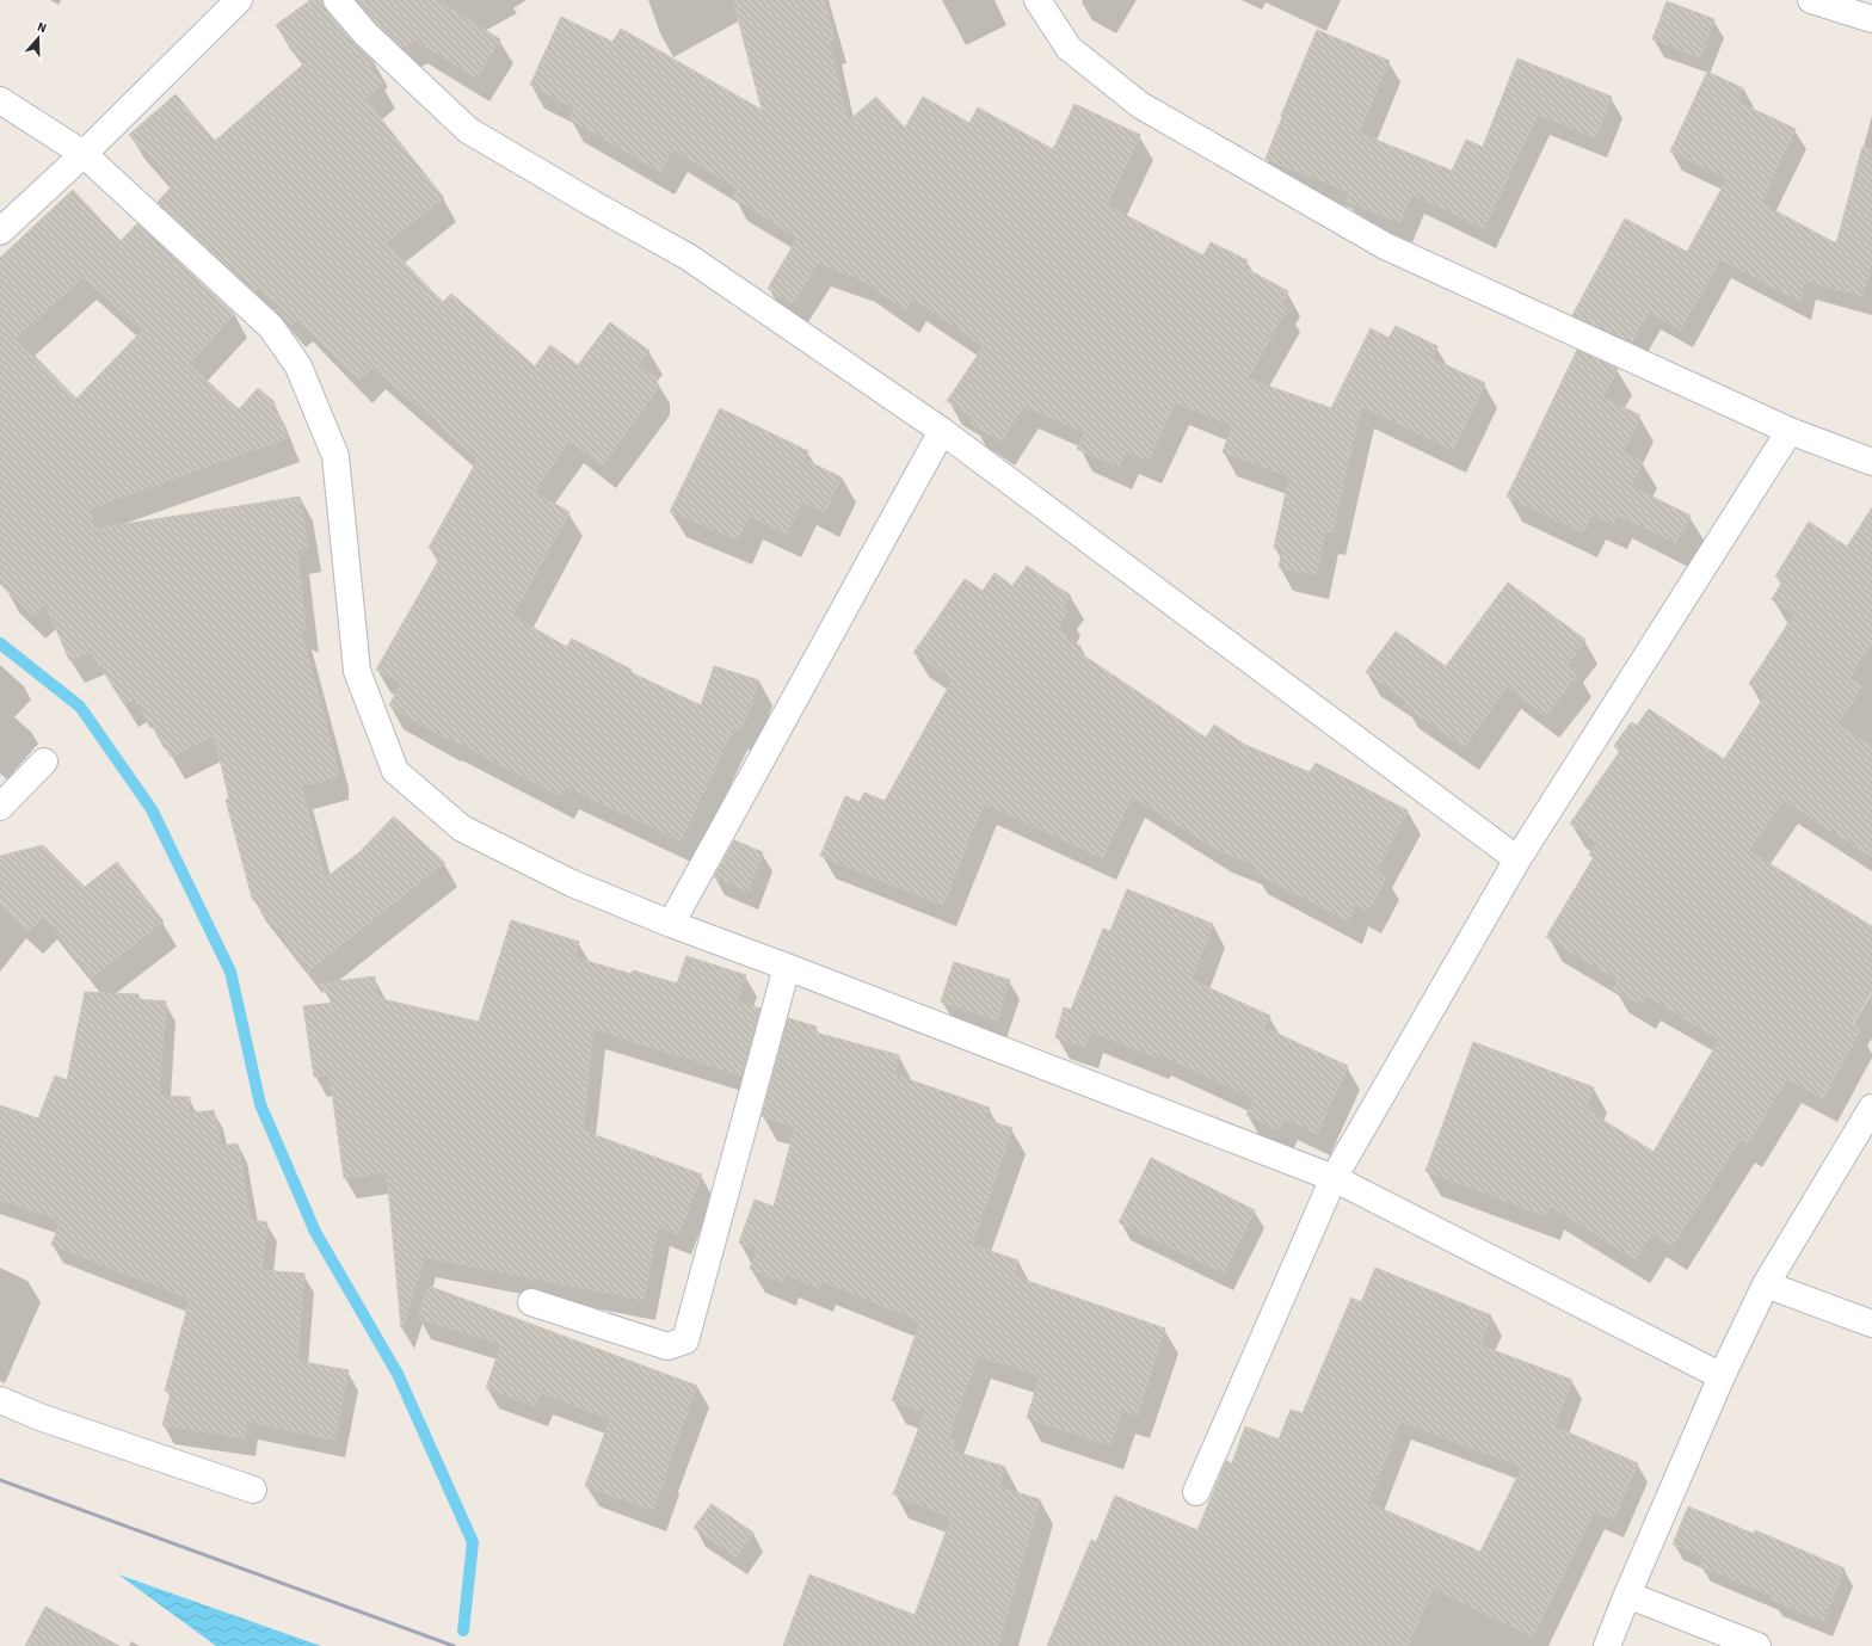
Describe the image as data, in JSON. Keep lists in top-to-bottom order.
{
  "north": "top"
}
